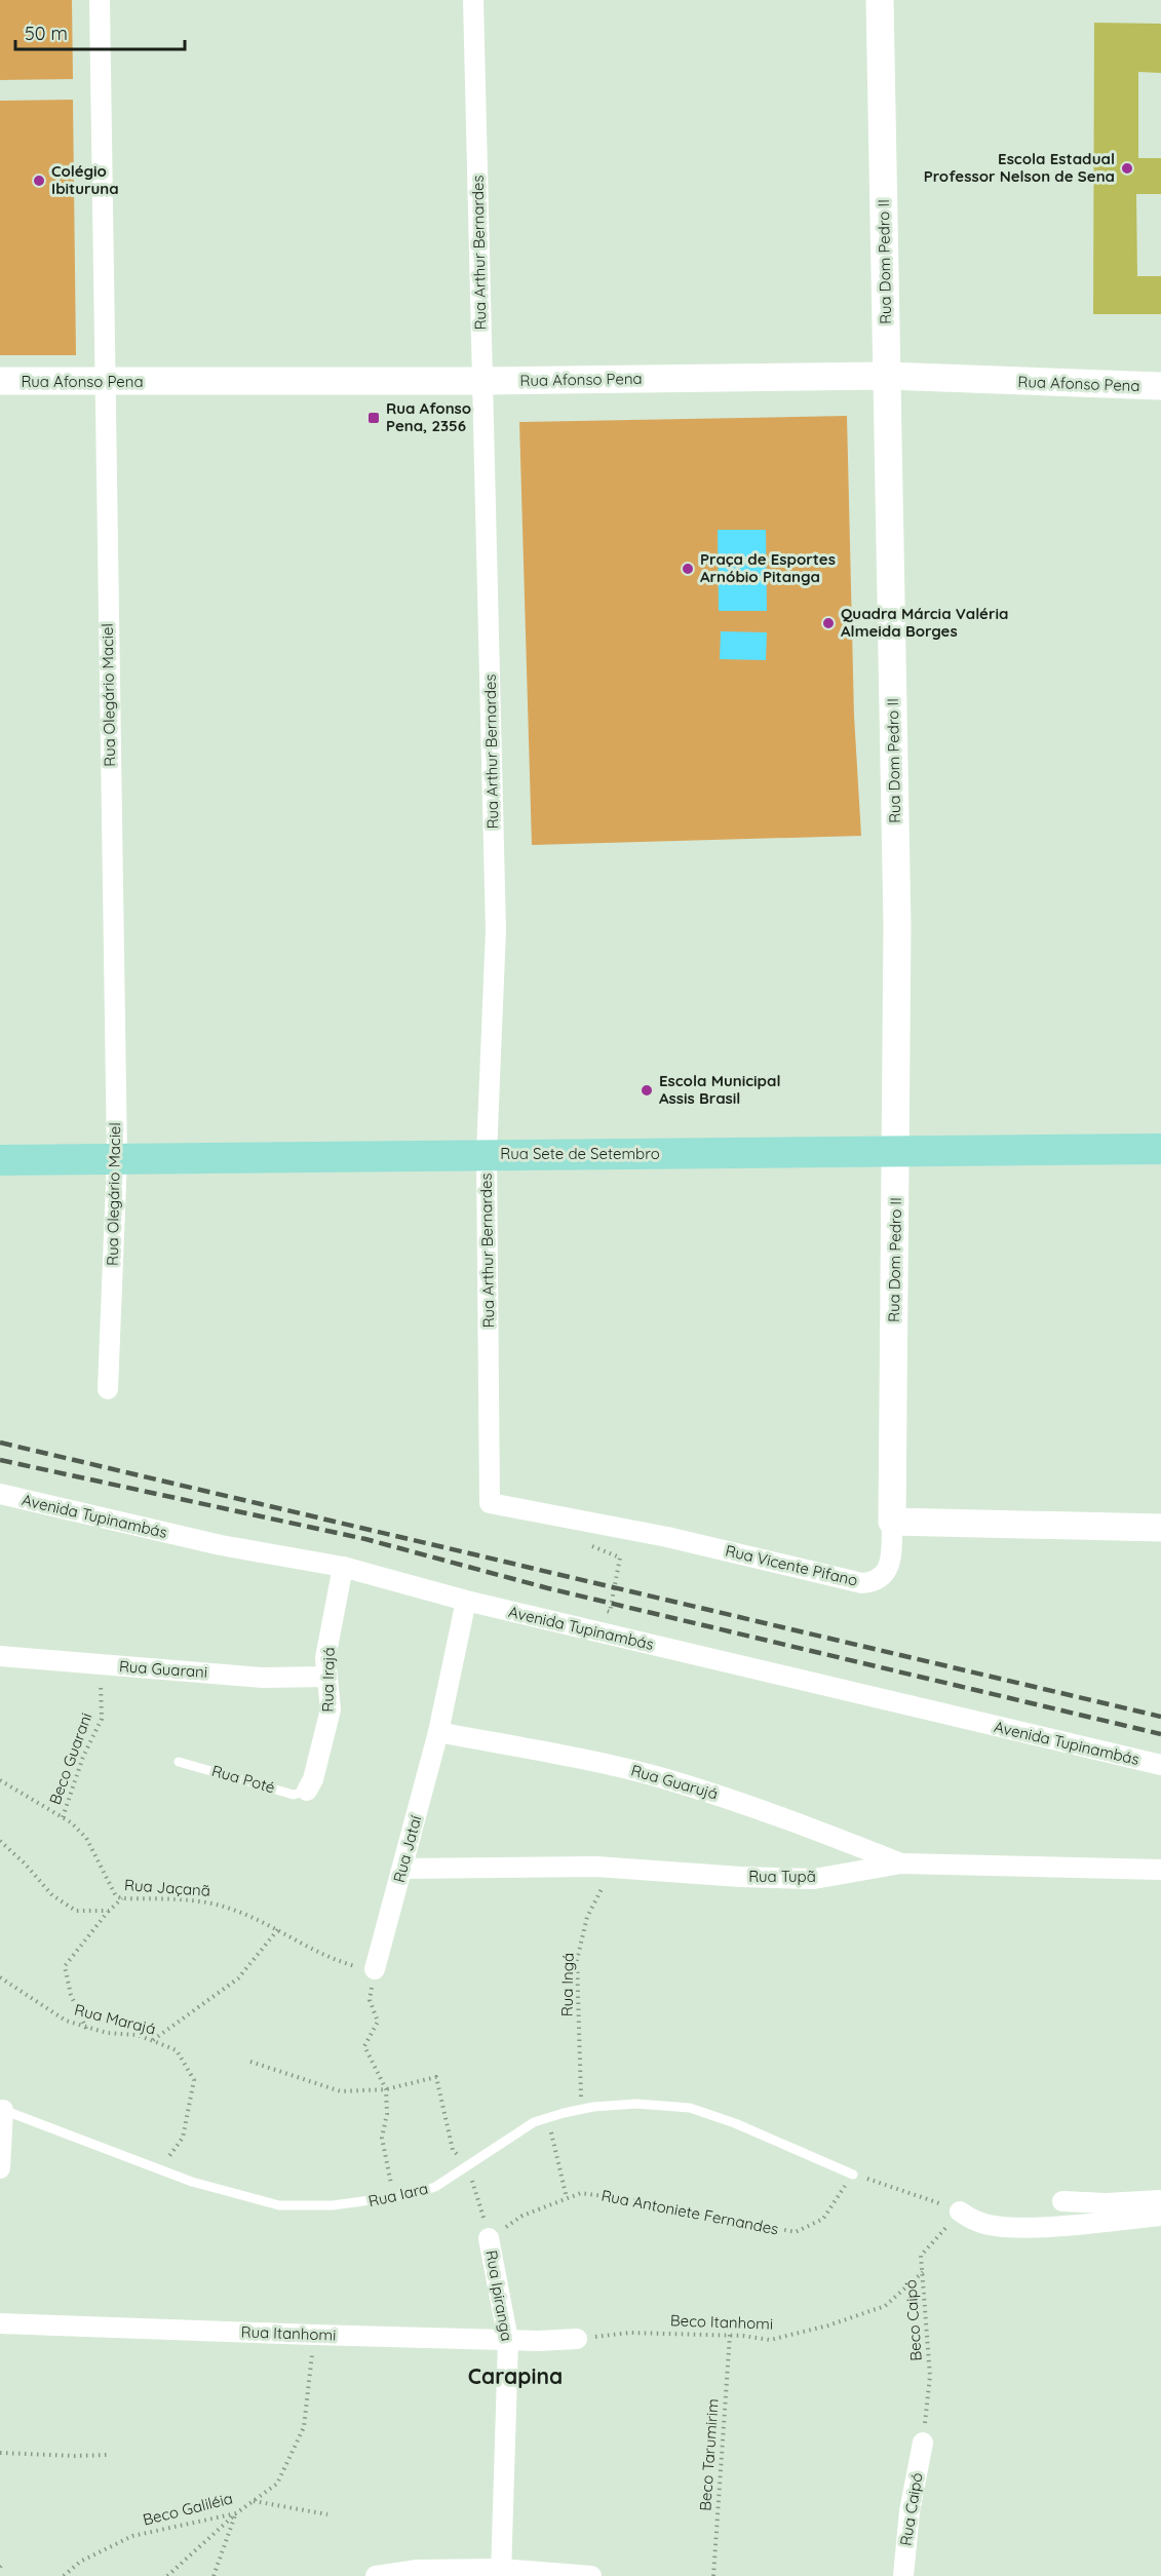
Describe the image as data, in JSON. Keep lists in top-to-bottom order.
{
  "streets": {
    "main road": ["Rua Sete de Setembro"],
    "street": [
      "Rua Arthur Bernardes",
      "Rua Dom Pedro II",
      "Rua Afonso Pena",
      "Rua Olegário Maciel",
      "Avenida Tupinambás",
      "Rua Vicente Pifano",
      "Rua Guarani",
      "Rua Irajá",
      "Rua Guarujá",
      "Rua Jataí",
      "Rua Tupã",
      "Rua Ipiranga",
      "Rua Itanhomi",
      "Rua Caipó"
    ],
    "lane": ["Rua Poté", "Rua Iara"],
    "path": [
      "Beco Guarani",
      "Rua Jaçanã",
      "Rua Ingá",
      "Rua Marajá",
      "Rua Antoniete Fernandes",
      "Beco Caipó",
      "Beco Itanhomi",
      "Beco Tarumirim",
      "Beco Galiléia"
    ]
  },
  "crossings": [
    ["Rua Arthur Bernardes", "Rua Afonso Pena"],
    ["Rua Arthur Bernardes", "Rua Sete de Setembro"],
    ["Rua Arthur Bernardes", "Rua Vicente Pifano"],
    ["Rua Dom Pedro II", "Rua Afonso Pena"],
    ["Rua Dom Pedro II", "Rua Sete de Setembro"],
    ["Rua Dom Pedro II", "Rua Vicente Pifano"],
    ["Rua Afonso Pena", "Rua Olegário Maciel"],
    ["Rua Olegário Maciel", "Rua Sete de Setembro"],
    ["Avenida Tupinambás", "Rua Irajá"],
    ["Avenida Tupinambás", "Rua Jataí"],
    ["Rua Guarani", "Rua Irajá"],
    ["Rua Irajá", "Rua Poté"],
    ["Beco Guarani", "Rua Jaçanã"],
    ["Rua Guarujá", "Rua Jataí"],
    ["Rua Guarujá", "Rua Tupã"],
    ["Rua Jataí", "Rua Tupã"],
    ["Rua Jataí", "Rua Jaçanã"],
    ["Rua Tupã", "Rua Ingá"],
    ["Rua Ingá", "Rua Iara"],
    ["Rua Marajá", "Rua Iara"],
    ["Rua Iara", "Rua Antoniete Fernandes"],
    ["Rua Iara", "Rua Ipiranga"],
    ["Rua Antoniete Fernandes", "Rua Ipiranga"],
    ["Rua Ipiranga", "Rua Itanhomi"],
    ["Beco Caipó", "Beco Itanhomi"],
    ["Beco Caipó", "Rua Caipó"],
    ["Beco Itanhomi", "Rua Itanhomi"],
    ["Beco Itanhomi", "Beco Tarumirim"],
    ["Rua Itanhomi", "Beco Galiléia"]
  ],
  "districts": ["Carapina"],
  "places": {
    "other": [
      "Escola Estadual Professor Nelson de Sena",
      "Colégio Ibituruna",
      "Praça de Esportes Arnóbio Pitanga",
      "Quadra Márcia Valéria Almeida Borges",
      "Escola Municipal Assis Brasil"
    ],
    "transit": ["Rua Afonso Pena, 2356"]
  },
  "scale_bar": "50 m"
}
